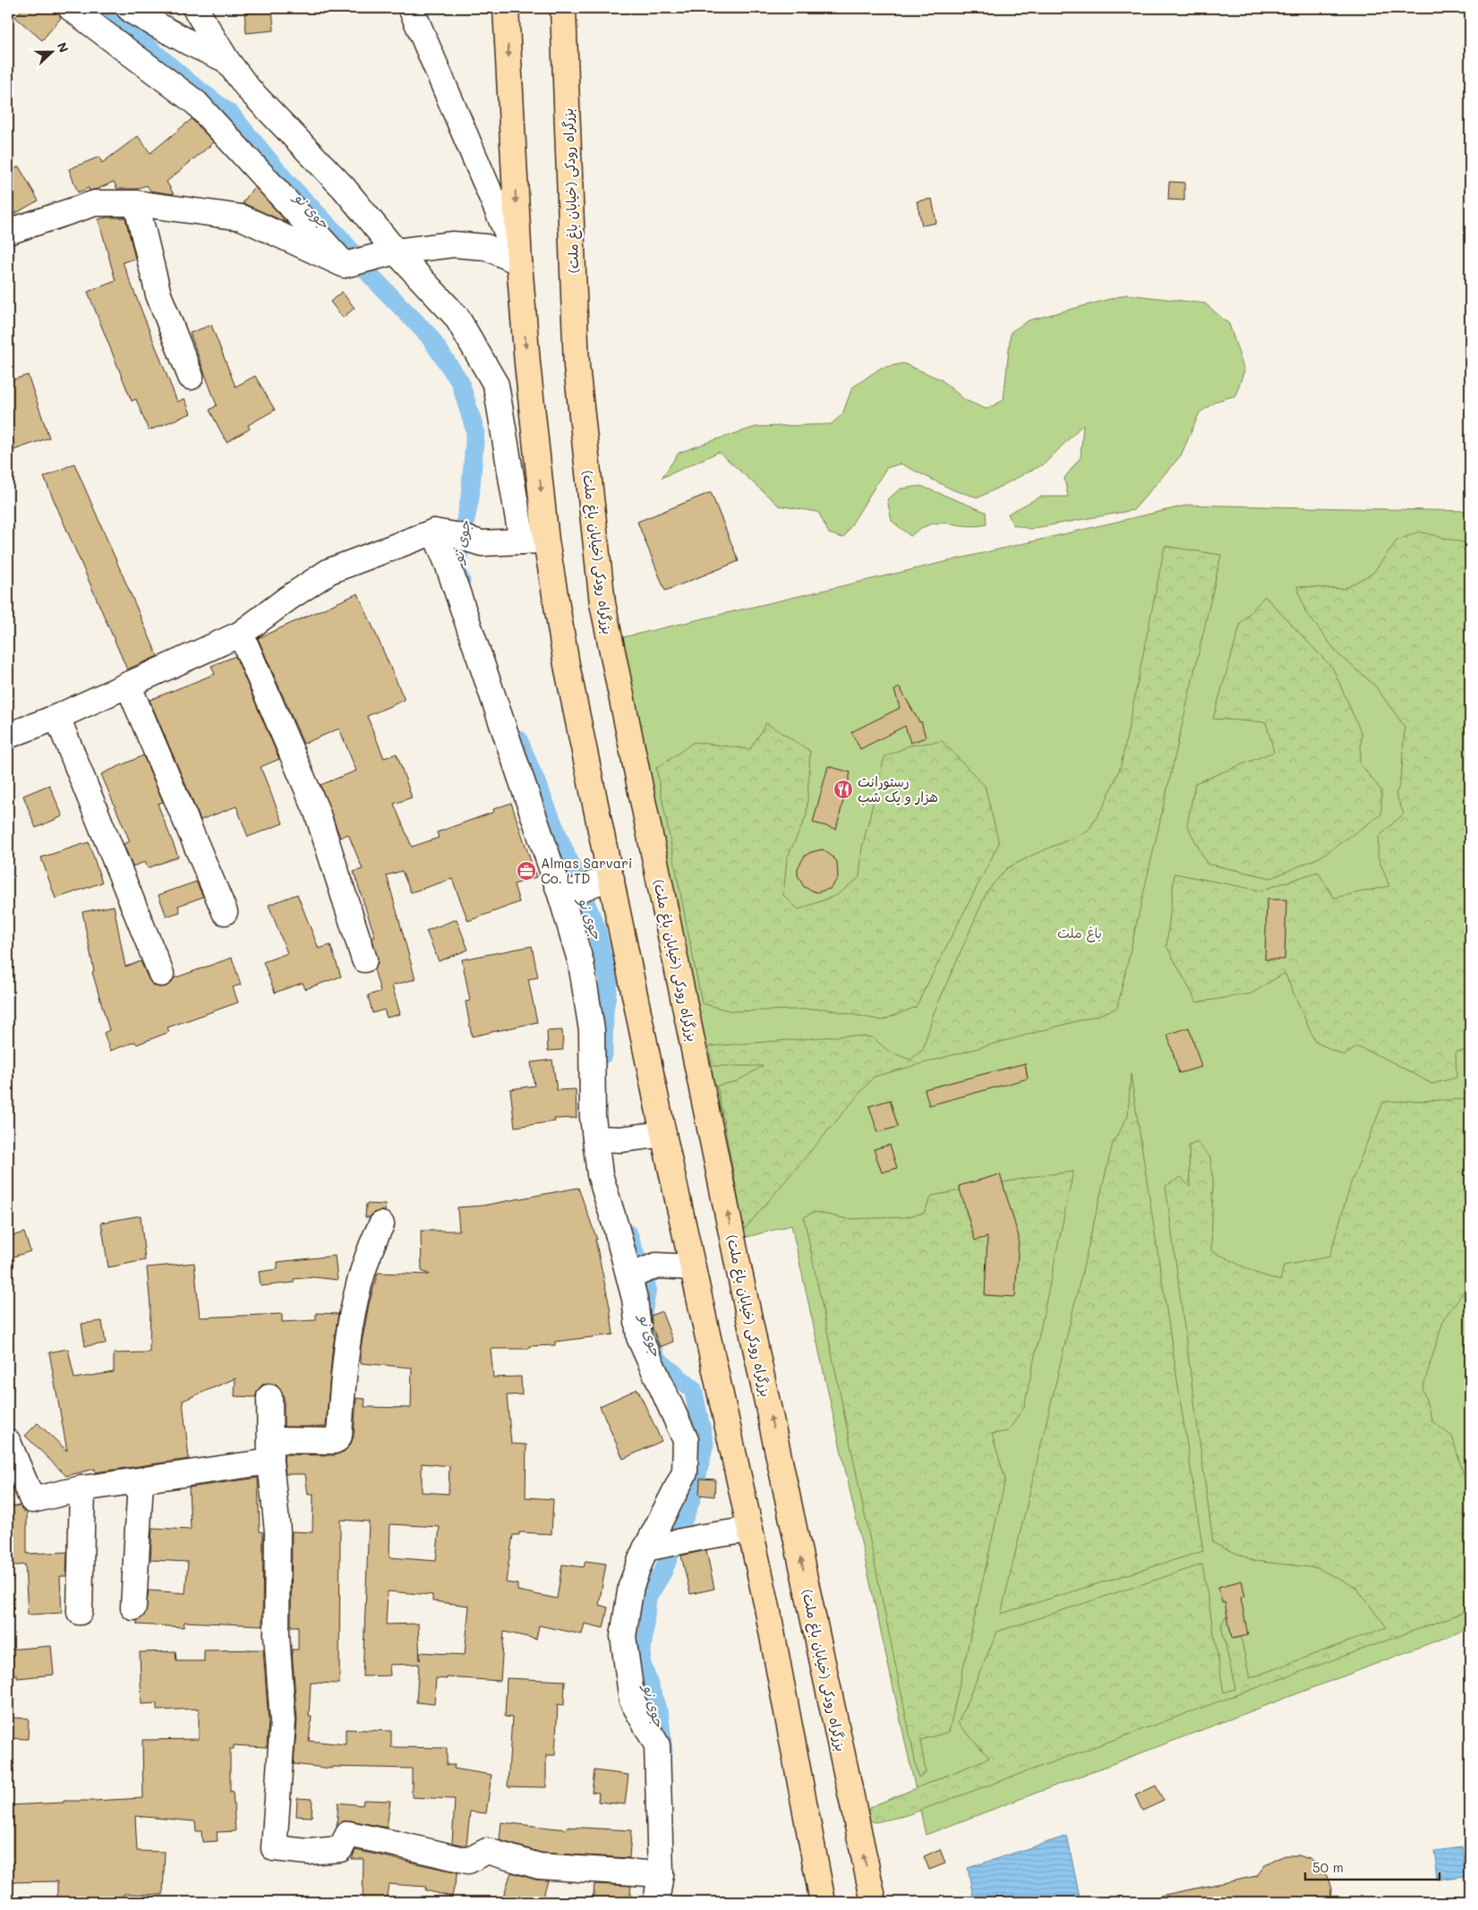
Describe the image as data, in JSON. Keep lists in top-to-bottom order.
{
  "streets": {
    "highway": ["بزرگراه رودکی (خیابان باغ ملت)"]
  },
  "water": ["جوی نو"],
  "parks": ["باغ ملت"],
  "places": {
    "restaurant": ["رستورانت هزار و یک شب"],
    "office": ["Almas Sarvari Co. LTD"]
  },
  "scale_bar": "50 m",
  "north": "right"
}
